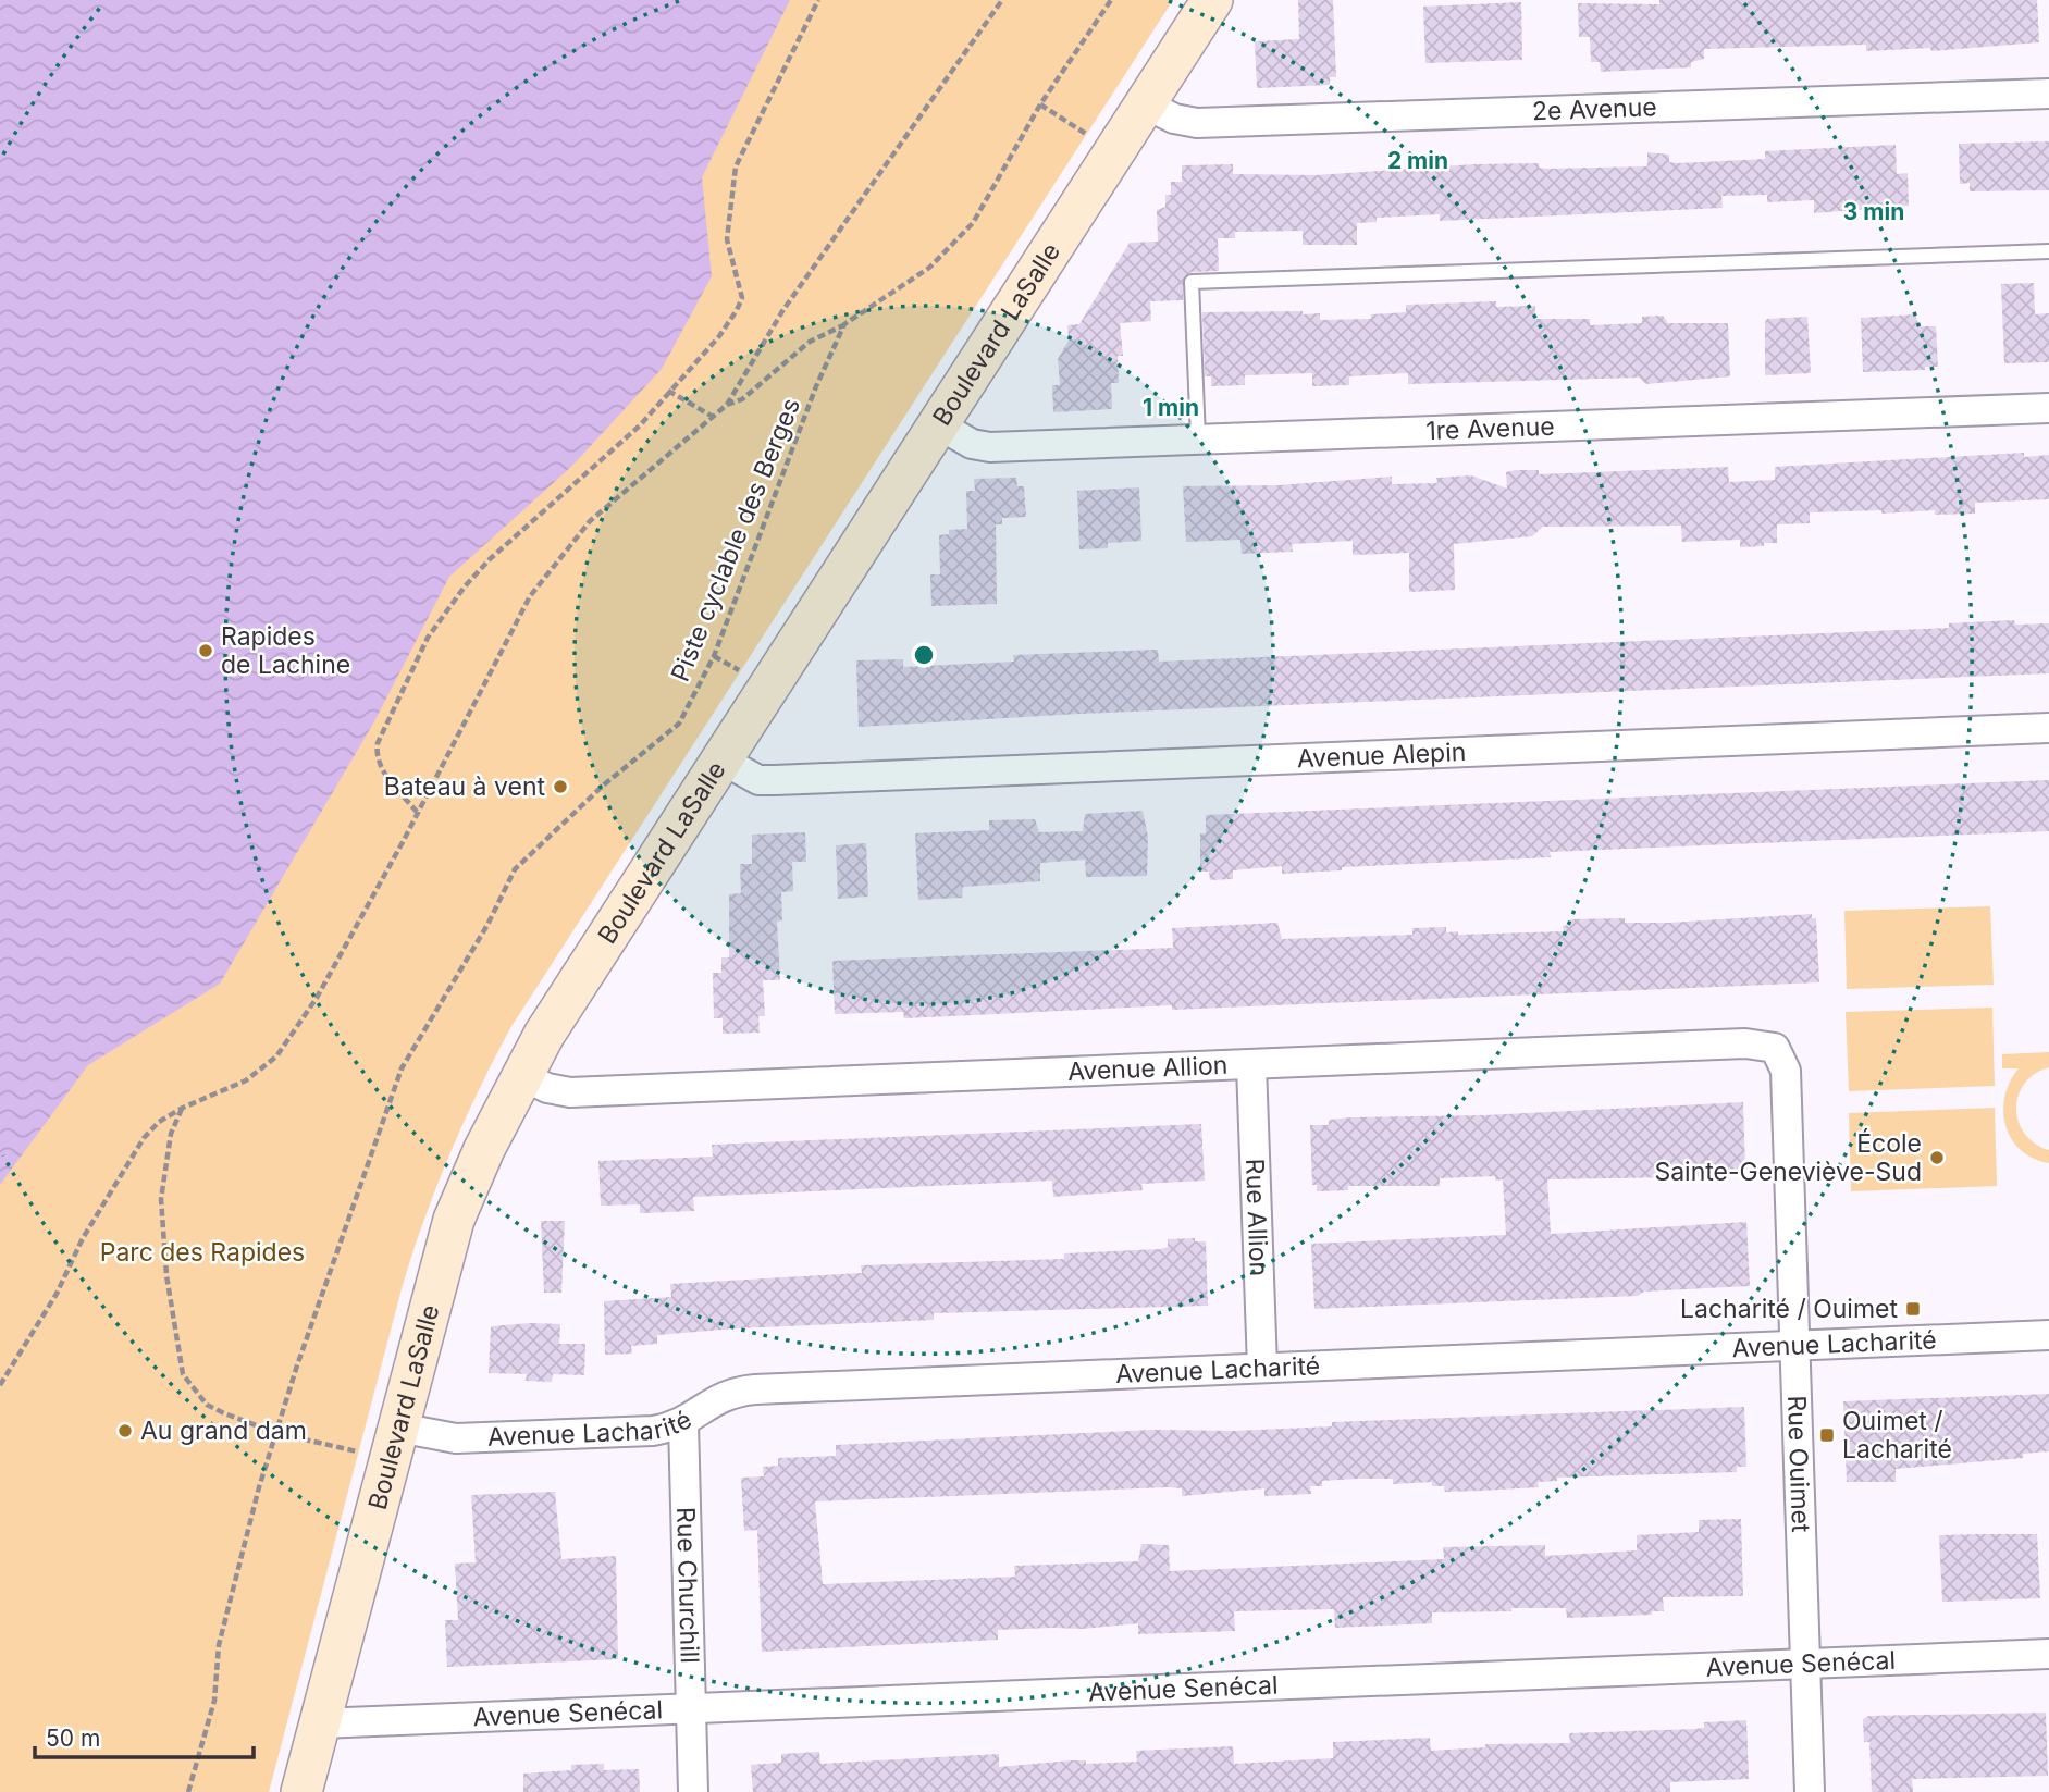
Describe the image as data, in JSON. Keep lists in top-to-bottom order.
{
  "streets": {
    "main road": ["Boulevard LaSalle"],
    "street": [
      "2e Avenue",
      "1re Avenue",
      "Avenue Alepin",
      "Avenue Allion",
      "Rue Allion",
      "Avenue Lacharité",
      "Rue Ouimet",
      "Rue Churchill",
      "Avenue Senécal"
    ],
    "path": ["Piste cyclable des Berges"]
  },
  "crossings": [
    ["2e Avenue", "Boulevard LaSalle"],
    ["Boulevard LaSalle", "1re Avenue"],
    ["Boulevard LaSalle", "Avenue Alepin"],
    ["Boulevard LaSalle", "Avenue Allion"],
    ["Boulevard LaSalle", "Avenue Lacharité"],
    ["Boulevard LaSalle", "Avenue Senécal"],
    ["Avenue Allion", "Rue Allion"],
    ["Avenue Allion", "Rue Ouimet"],
    ["Rue Allion", "Avenue Lacharité"],
    ["Avenue Lacharité", "Rue Ouimet"],
    ["Avenue Lacharité", "Rue Churchill"],
    ["Rue Ouimet", "Avenue Senécal"],
    ["Rue Churchill", "Avenue Senécal"]
  ],
  "parks": ["Parc des Rapides"],
  "places": {
    "other": [
      "Rapides de Lachine",
      "Bateau à vent",
      "École Sainte-Geneviève-Sud",
      "Au grand dam"
    ],
    "transit": ["Lacharité / Ouimet", "Ouimet / Lacharité"]
  },
  "scale_bar": "50 m",
  "rings": ["2 min", "3 min", "1 min"]
}
